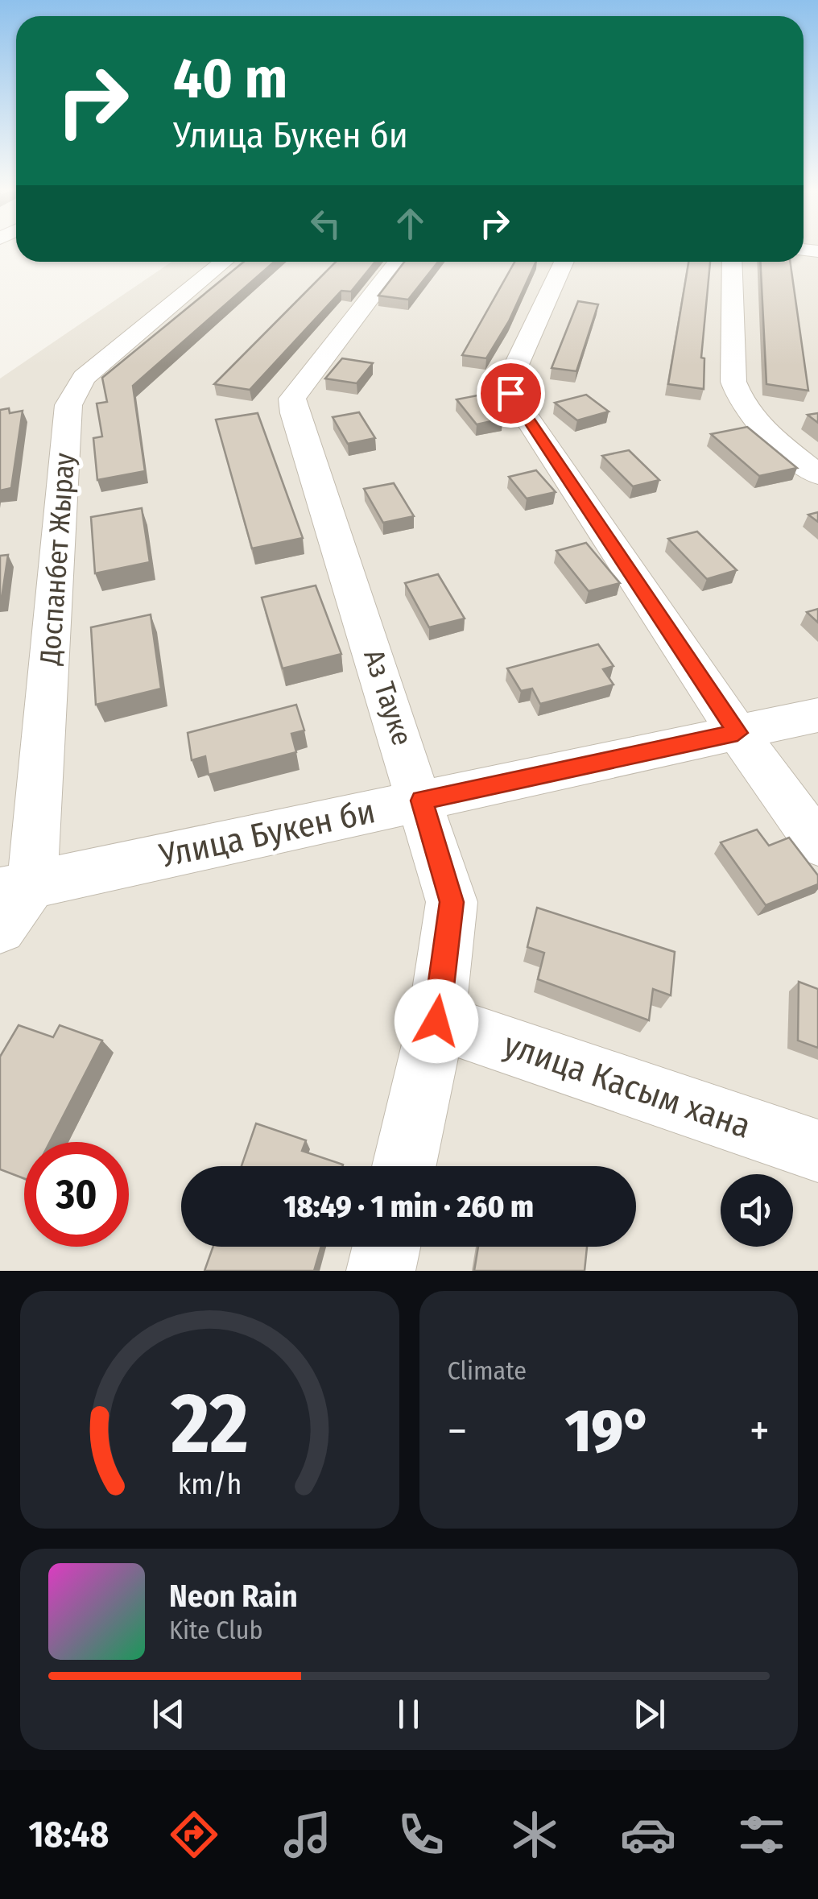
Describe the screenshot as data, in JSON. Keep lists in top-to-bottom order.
{
  "streets": {
    "street": [
      "Доспанбет Жырау",
      "Аз Тауке",
      "Улица Букен би",
      "улица Касым хана"
    ]
  },
  "crossings": [
    ["Доспанбет Жырау", "Улица Букен би"],
    ["Аз Тауке", "Улица Букен би"],
    ["Аз Тауке", "улица Касым хана"]
  ],
  "page": {
    "turn": ["40 m", "Улица Букен би"],
    "limit": "30",
    "trip": "18:49 · 1 min · 260 m",
    "tile": "Climate",
    "heat": ["−", "19°", "+"],
    "song": ["Neon Rain", "Kite Club"],
    "tabs": "18:48",
    "gauge": ["22", "km/h"]
  }
}
